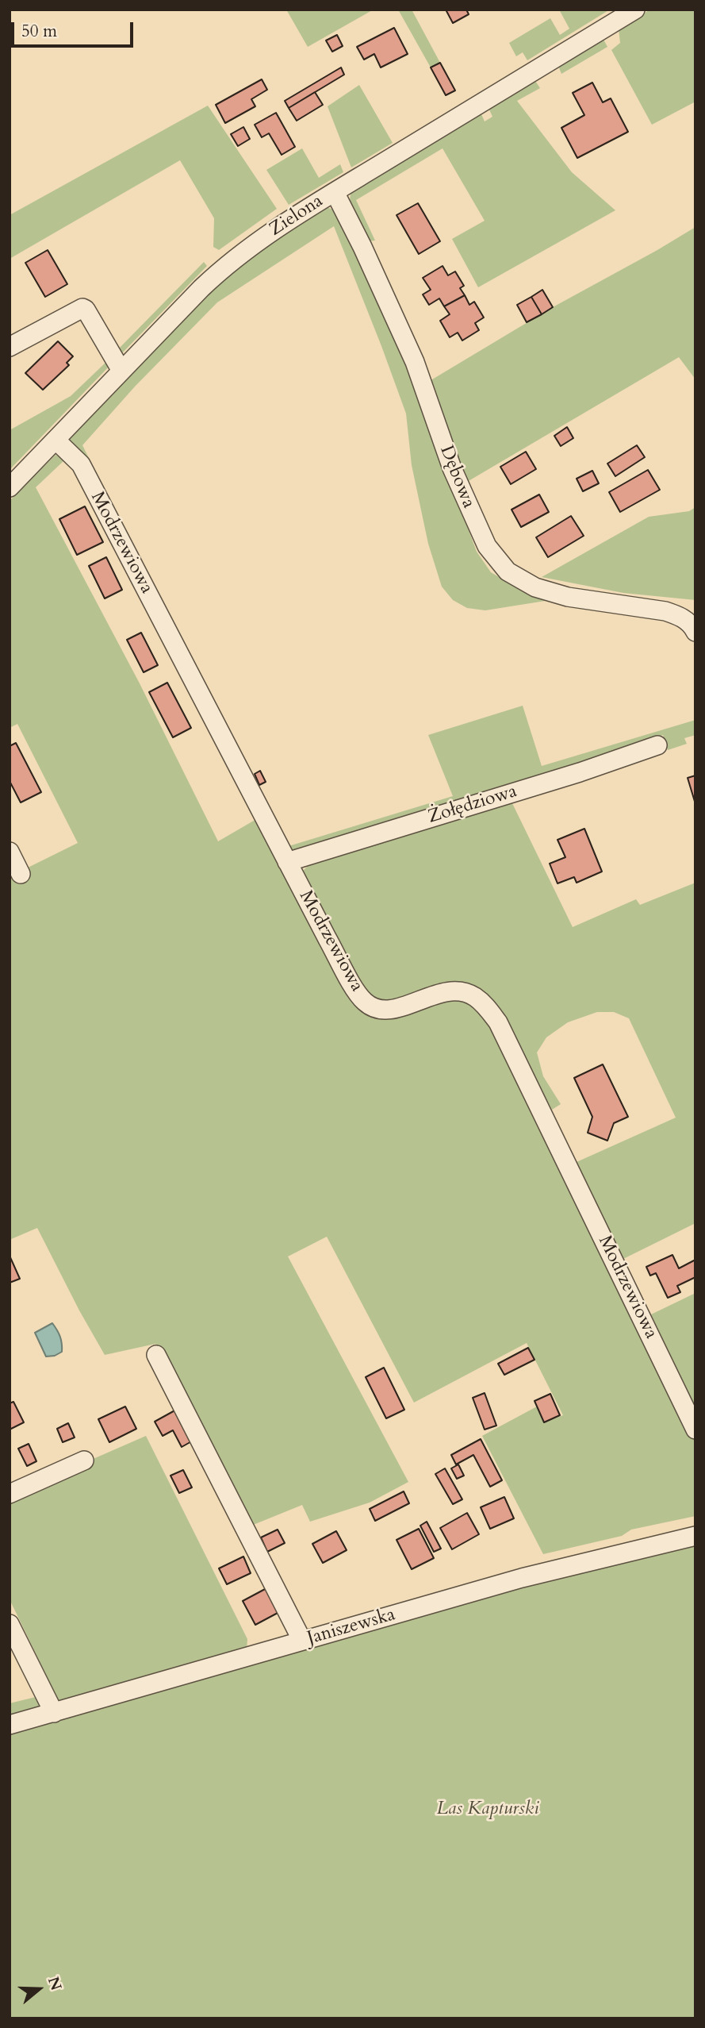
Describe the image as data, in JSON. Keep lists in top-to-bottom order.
{
  "streets": {
    "street": [
      "Zielona",
      "Dębowa",
      "Modrzewiowa",
      "Żołędziowa",
      "Janiszewska"
    ]
  },
  "crossings": [
    ["Zielona", "Dębowa"],
    ["Zielona", "Modrzewiowa"],
    ["Modrzewiowa", "Żołędziowa"]
  ],
  "parks": ["Las Kapturski"],
  "scale_bar": "50 m",
  "north": "right"
}
